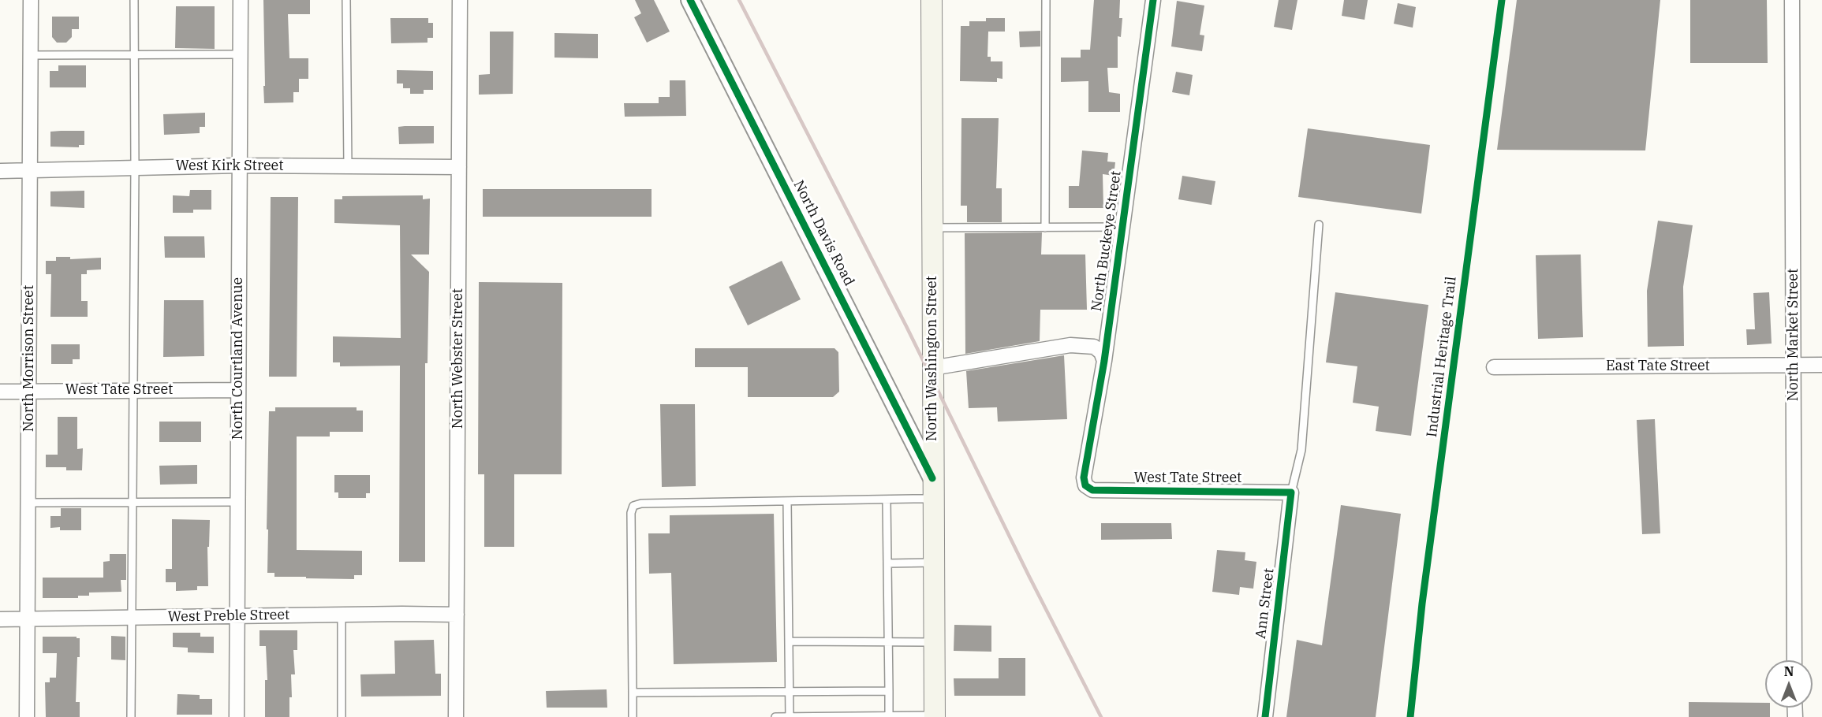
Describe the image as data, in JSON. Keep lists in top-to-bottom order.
{
  "streets": {
    "main road": ["North Washington Street"],
    "street": [
      "West Kirk Street",
      "North Davis Road",
      "North Buckeye Street",
      "North Market Street",
      "North Morrison Street",
      "North Courtland Avenue",
      "North Webster Street",
      "East Tate Street",
      "West Tate Street",
      "Ann Street",
      "West Preble Street"
    ],
    "cycle path": ["Industrial Heritage Trail"]
  },
  "crossings": [
    ["West Kirk Street", "North Morrison Street"],
    ["West Kirk Street", "North Courtland Avenue"],
    ["West Kirk Street", "North Webster Street"],
    ["North Davis Road", "North Washington Street"],
    ["North Buckeye Street", "West Tate Street"],
    ["North Market Street", "East Tate Street"],
    ["North Morrison Street", "West Tate Street"],
    ["North Morrison Street", "West Preble Street"],
    ["North Courtland Avenue", "West Tate Street"],
    ["North Courtland Avenue", "West Preble Street"],
    ["North Webster Street", "West Preble Street"],
    ["West Tate Street", "Ann Street"]
  ],
  "north": "top"
}
